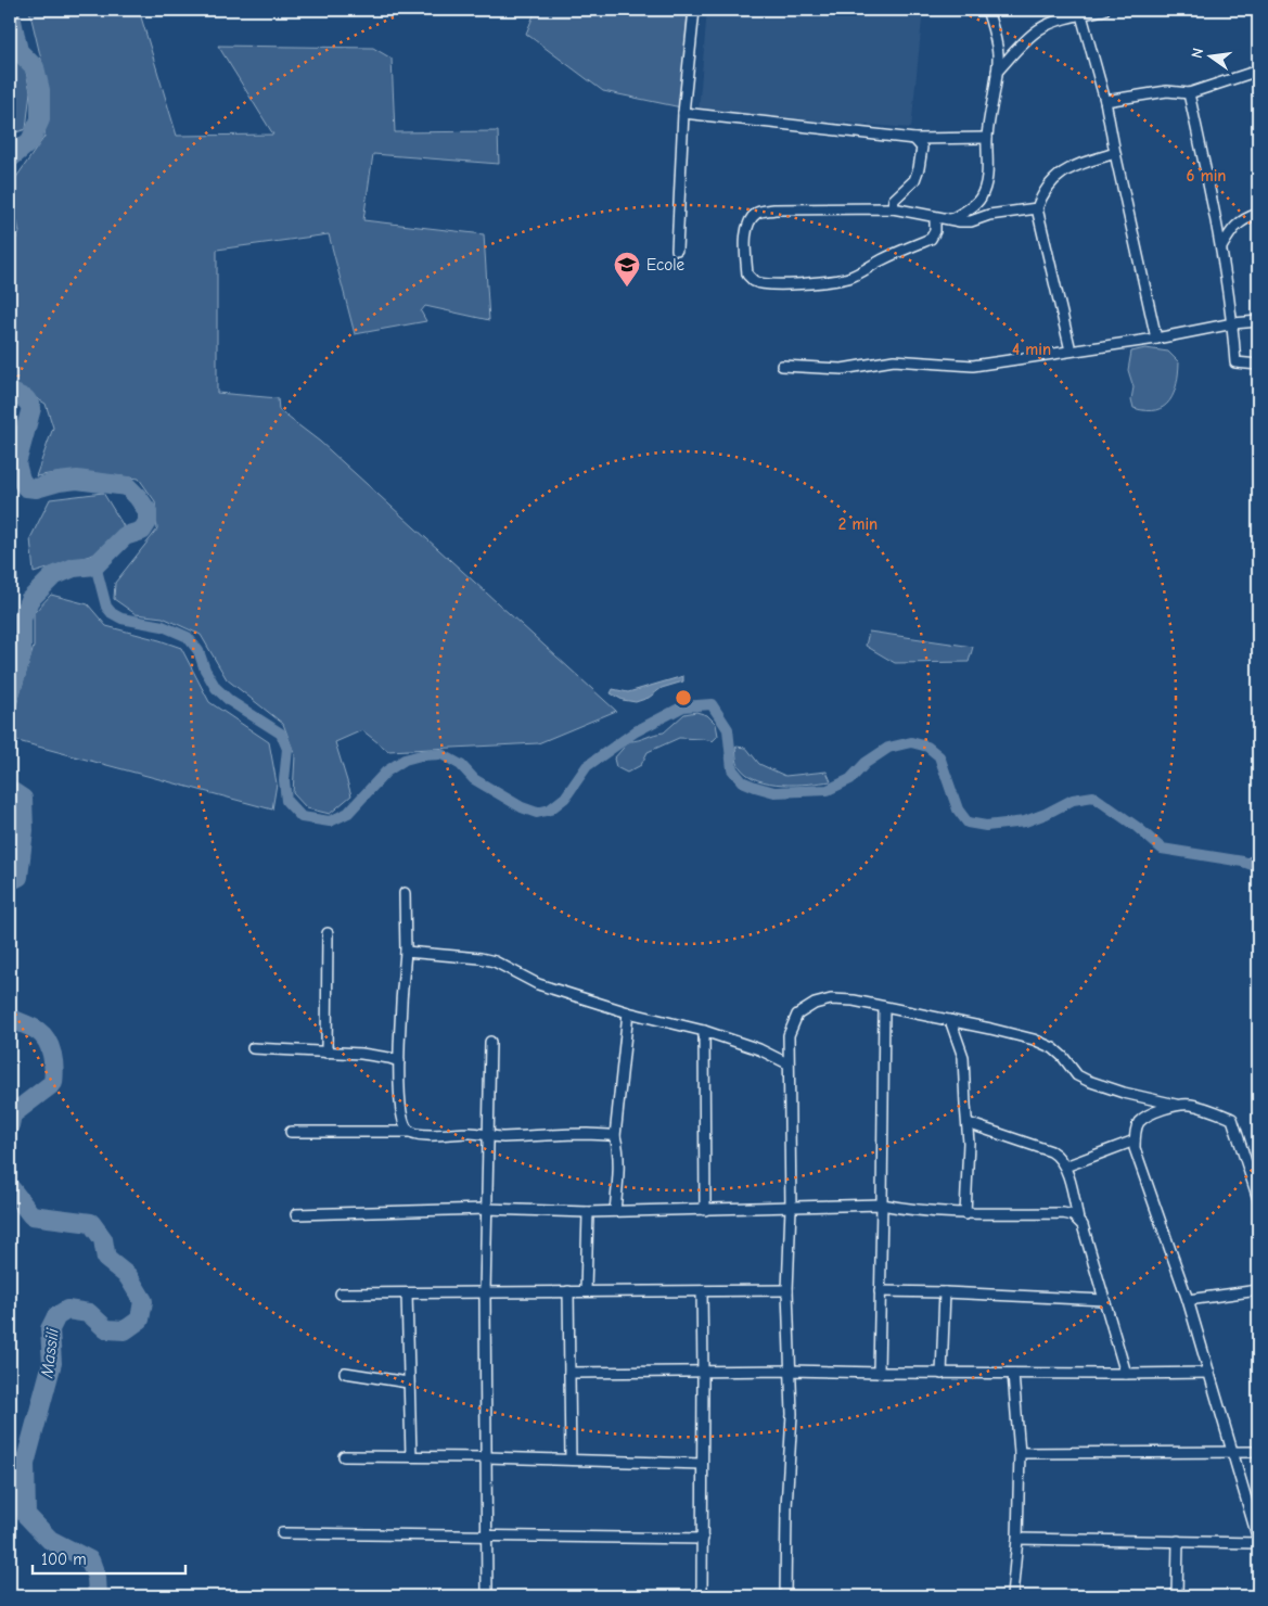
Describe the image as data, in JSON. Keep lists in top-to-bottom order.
{
  "water": ["Massili"],
  "places": {
    "school or university": ["Ecole"]
  },
  "scale_bar": "100 m",
  "north": "left",
  "rings": ["6 min", "4 min", "2 min"]
}
